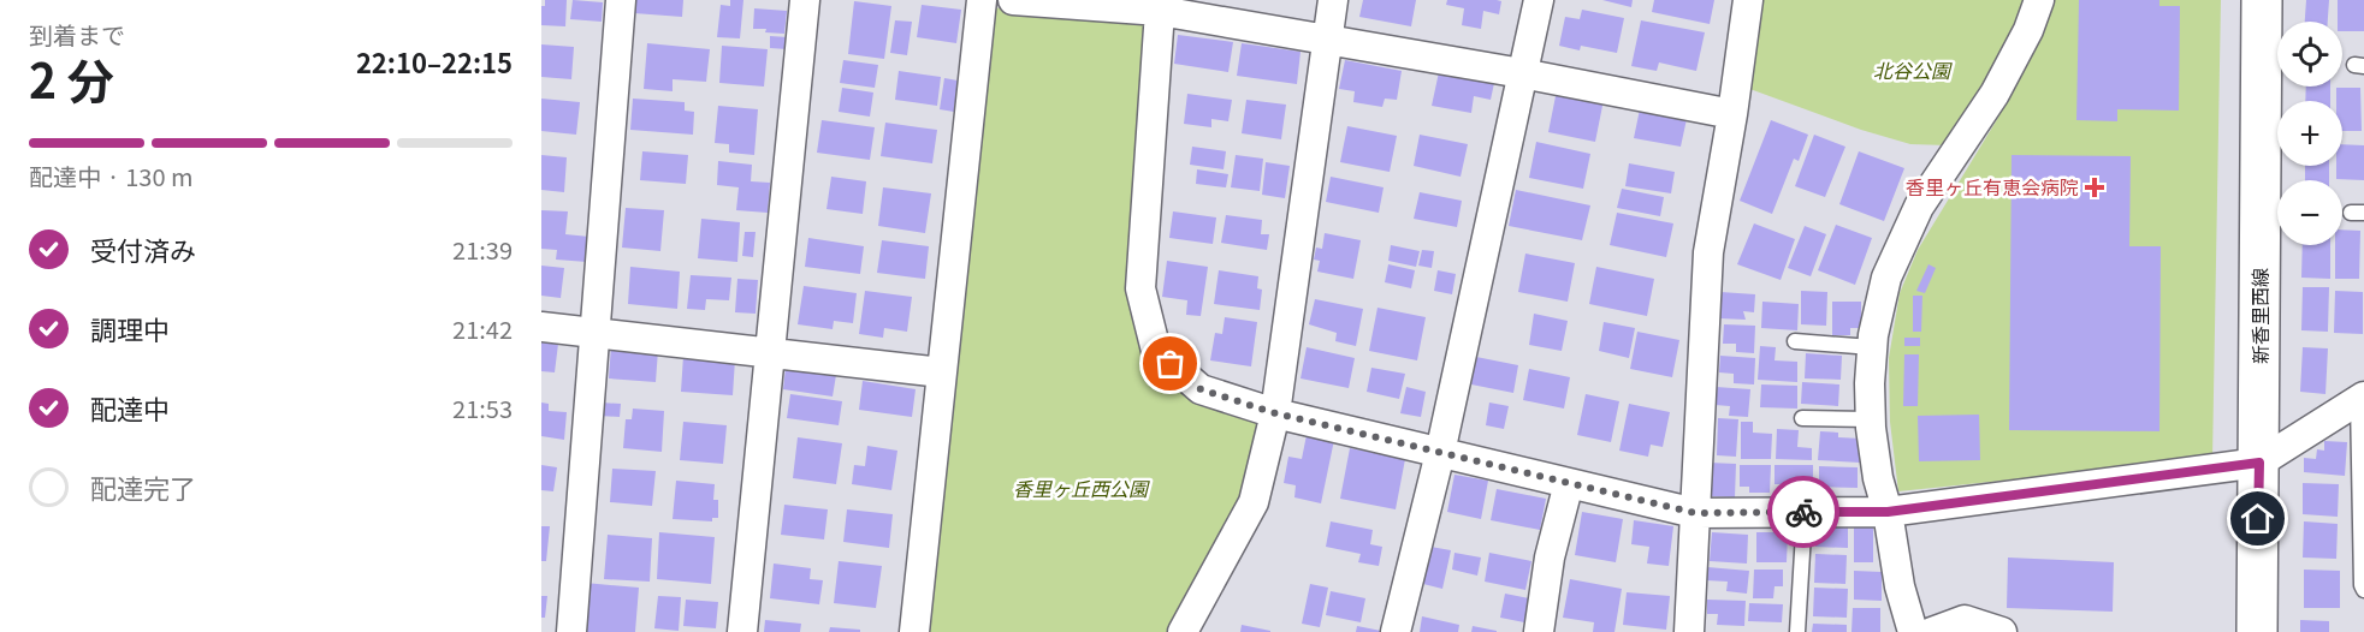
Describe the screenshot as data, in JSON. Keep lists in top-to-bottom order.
{
  "streets": {
    "street": ["新香里西線"]
  },
  "parks": ["北谷公園", "香里ヶ丘西公園"],
  "places": {
    "health": ["香里ヶ丘有恵会病院"]
  },
  "page": {
    "heading": ["2 分", "到着まで", "22:10–22:15"],
    "map_buttons": ["+", "−"],
    "bar": "配達中 · 130 m",
    "list": [
      ["受付済み", "21:39"],
      ["調理中", "21:42"],
      ["配達中", "21:53"],
      "配達完了"
    ]
  }
}
